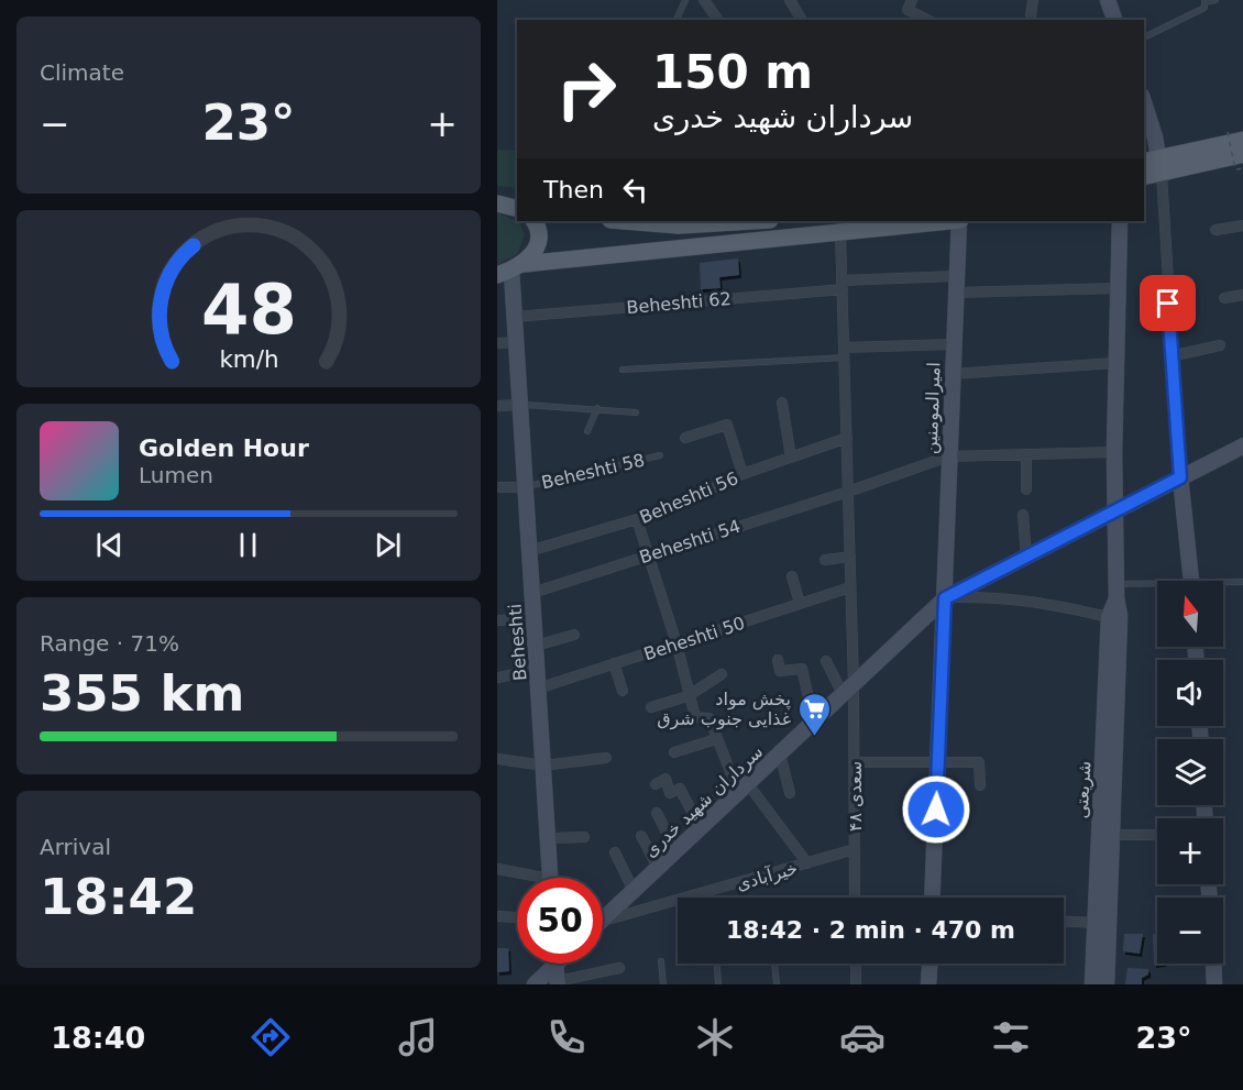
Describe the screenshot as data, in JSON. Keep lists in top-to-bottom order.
{
  "streets": {
    "main road": [
      "امیرالمومنین",
      "Beheshti",
      "شریعتی",
      "سرداران شهید خدری"
    ],
    "street": [
      "Beheshti 62",
      "Beheshti 56",
      "Beheshti 54",
      "Beheshti 50",
      "سعدی ۴۸",
      "خیرآبادی"
    ],
    "lane": ["Beheshti 58"]
  },
  "crossings": [
    ["Beheshti 62", "امیرالمومنین"],
    ["Beheshti 62", "Beheshti"],
    ["Beheshti 62", "سعدی ۴۸"],
    ["امیرالمومنین", "Beheshti 54"],
    ["امیرالمومنین", "سرداران شهید خدری"],
    ["Beheshti 58", "Beheshti"],
    ["Beheshti 56", "Beheshti"],
    ["Beheshti 56", "سعدی ۴۸"],
    ["Beheshti 54", "Beheshti"],
    ["Beheshti 54", "شریعتی"],
    ["Beheshti 54", "سعدی ۴۸"],
    ["Beheshti 50", "Beheshti"],
    ["Beheshti 50", "سعدی ۴۸"],
    ["شریعتی", "سرداران شهید خدری"],
    ["سعدی ۴۸", "سرداران شهید خدری"],
    ["سعدی ۴۸", "خیرآبادی"]
  ],
  "places": {
    "supermarket": ["پخش مواد غذایی جنوب شرق"]
  },
  "north": "top",
  "page": {
    "tile": [
      "Climate",
      ["Range · 71%", "355 km"],
      ["Arrival", "18:42"]
    ],
    "turn": ["150 m", "سرداران شهید خدری"],
    "heat": ["−", "23°", "+"],
    "then": "Then",
    "song": ["Golden Hour", "Lumen"],
    "map_buttons": ["+", "−"],
    "limit": "50",
    "trip": "18:42 · 2 min · 470 m",
    "tabs": ["18:40", "23°"],
    "gauge": ["48", "km/h"]
  }
}
